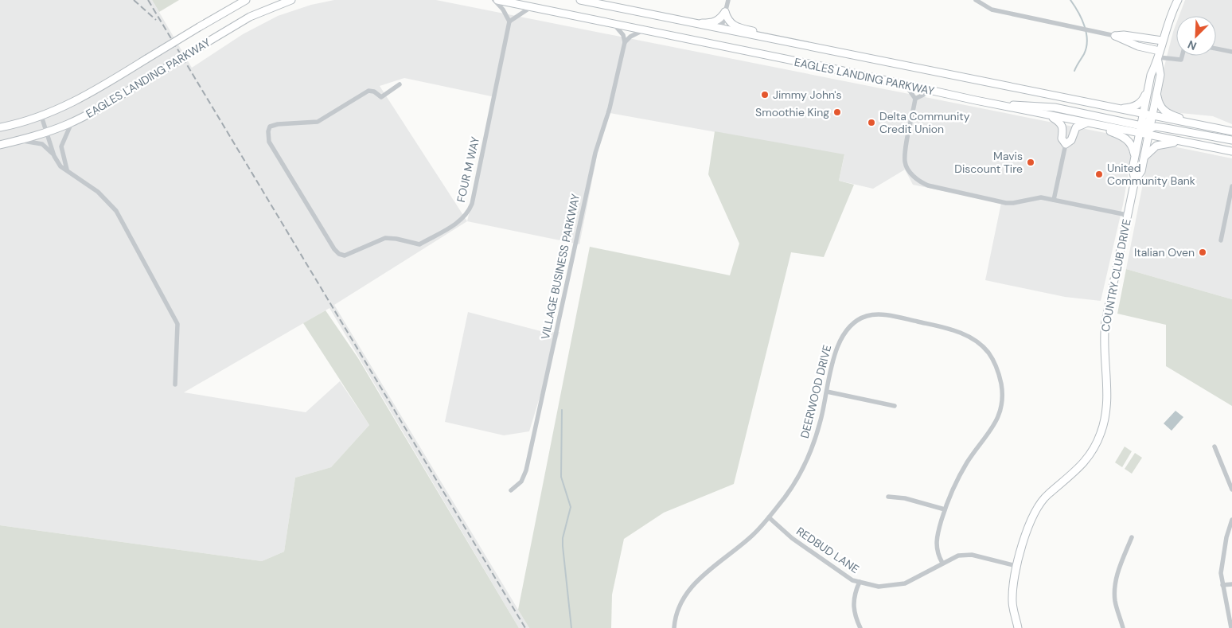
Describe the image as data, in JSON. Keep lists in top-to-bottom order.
{
  "streets": {
    "main road": ["EAGLES LANDING PARKWAY", "COUNTRY CLUB DRIVE"],
    "street": [
      "FOUR M WAY",
      "VILLAGE BUSINESS PARKWAY",
      "DEERWOOD DRIVE",
      "REDBUD LANE"
    ]
  },
  "crossings": [
    ["EAGLES LANDING PARKWAY", "COUNTRY CLUB DRIVE"],
    ["COUNTRY CLUB DRIVE", "REDBUD LANE"],
    ["DEERWOOD DRIVE", "REDBUD LANE"]
  ],
  "places": [
    "Jimmy John's",
    "Smoothie King",
    "Delta Community Credit Union",
    "Mavis Discount Tire",
    "United Community Bank",
    "Italian Oven"
  ],
  "north": "bottom left"
}
